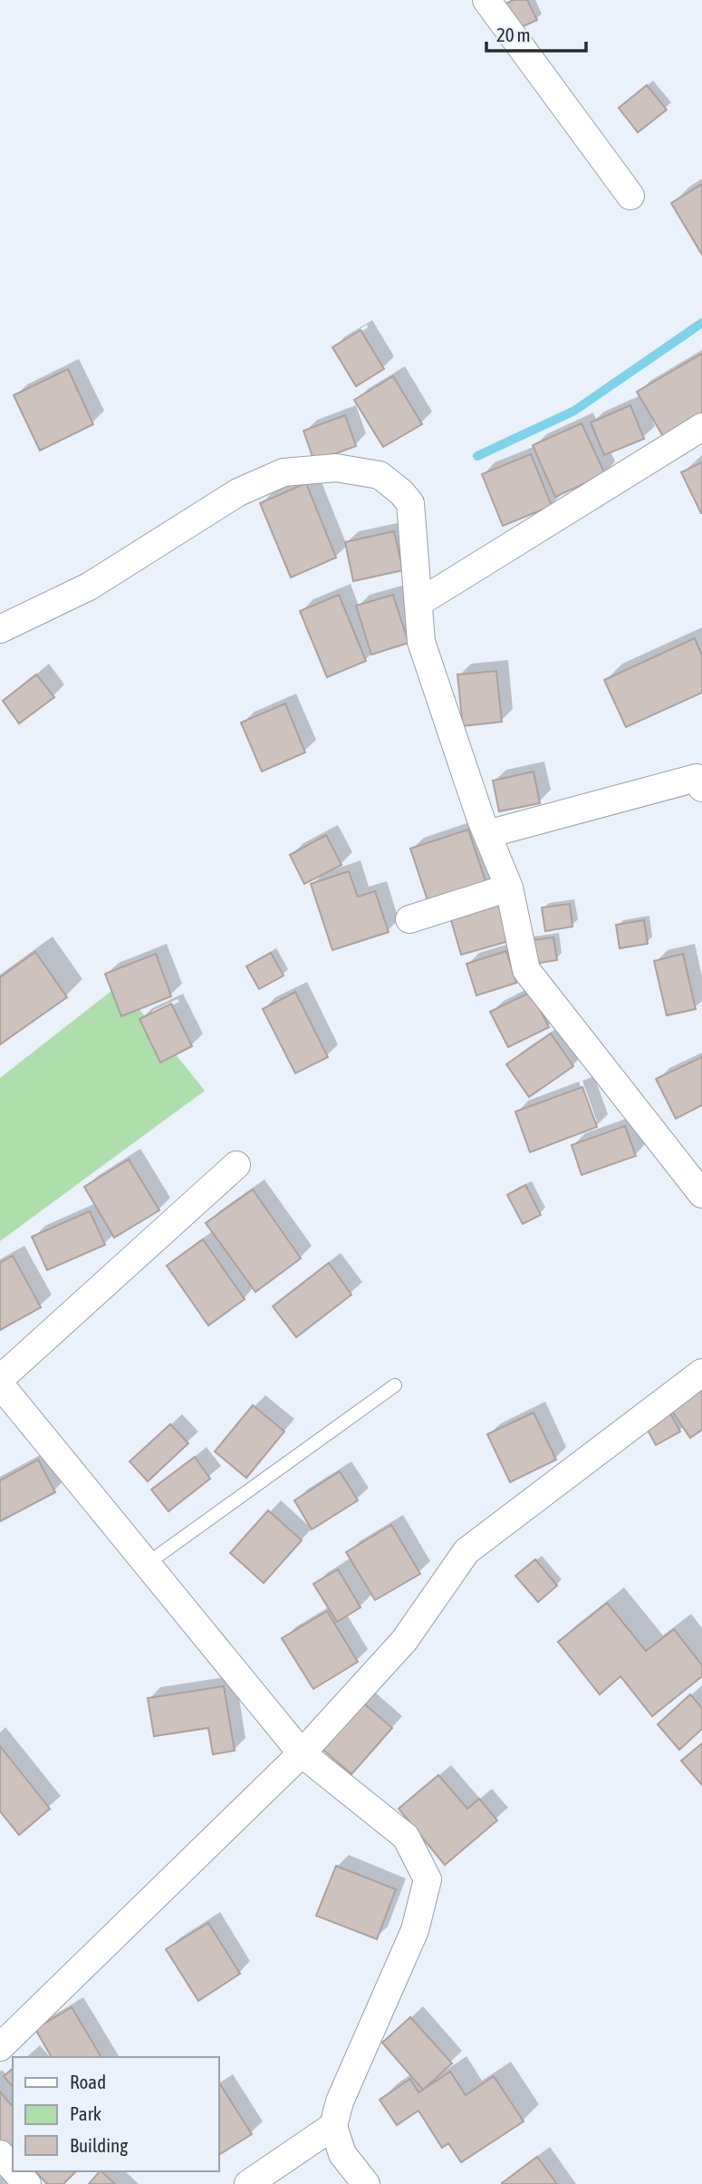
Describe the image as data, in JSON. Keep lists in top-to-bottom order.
{
  "legend": ["Road", "Park", "Building"],
  "scale_bar": "20 m"
}
